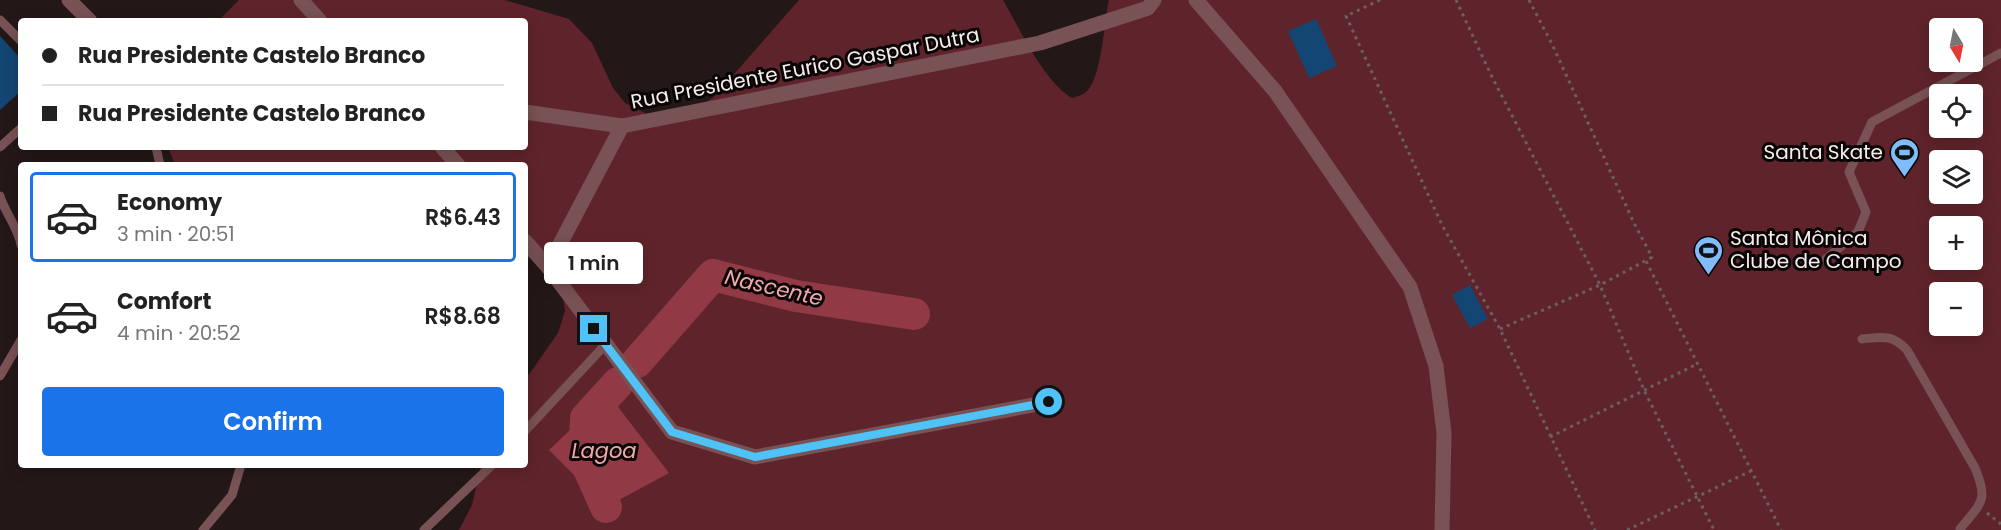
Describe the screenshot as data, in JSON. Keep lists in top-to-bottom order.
{
  "streets": {
    "street": ["Rua Presidente Eurico Gaspar Dutra"]
  },
  "water": ["Nascente", "Lagoa"],
  "places": {
    "sports": ["Santa Skate", "Santa Mônica Clube de Campo"]
  },
  "north": "bottom",
  "page": {
    "map_buttons": ["+", "−"],
    "banner": ["Rua Presidente Castelo Branco", "Rua Presidente Castelo Branco"],
    "list": [
      {
        "name": "Economy",
        "note": "3 min · 20:51",
        "value": "R$6.43"
      },
      {
        "name": "Comfort",
        "note": "4 min · 20:52",
        "value": "R$8.68"
      }
    ],
    "bubble": "1 min",
    "buttons": "Confirm"
  }
}
